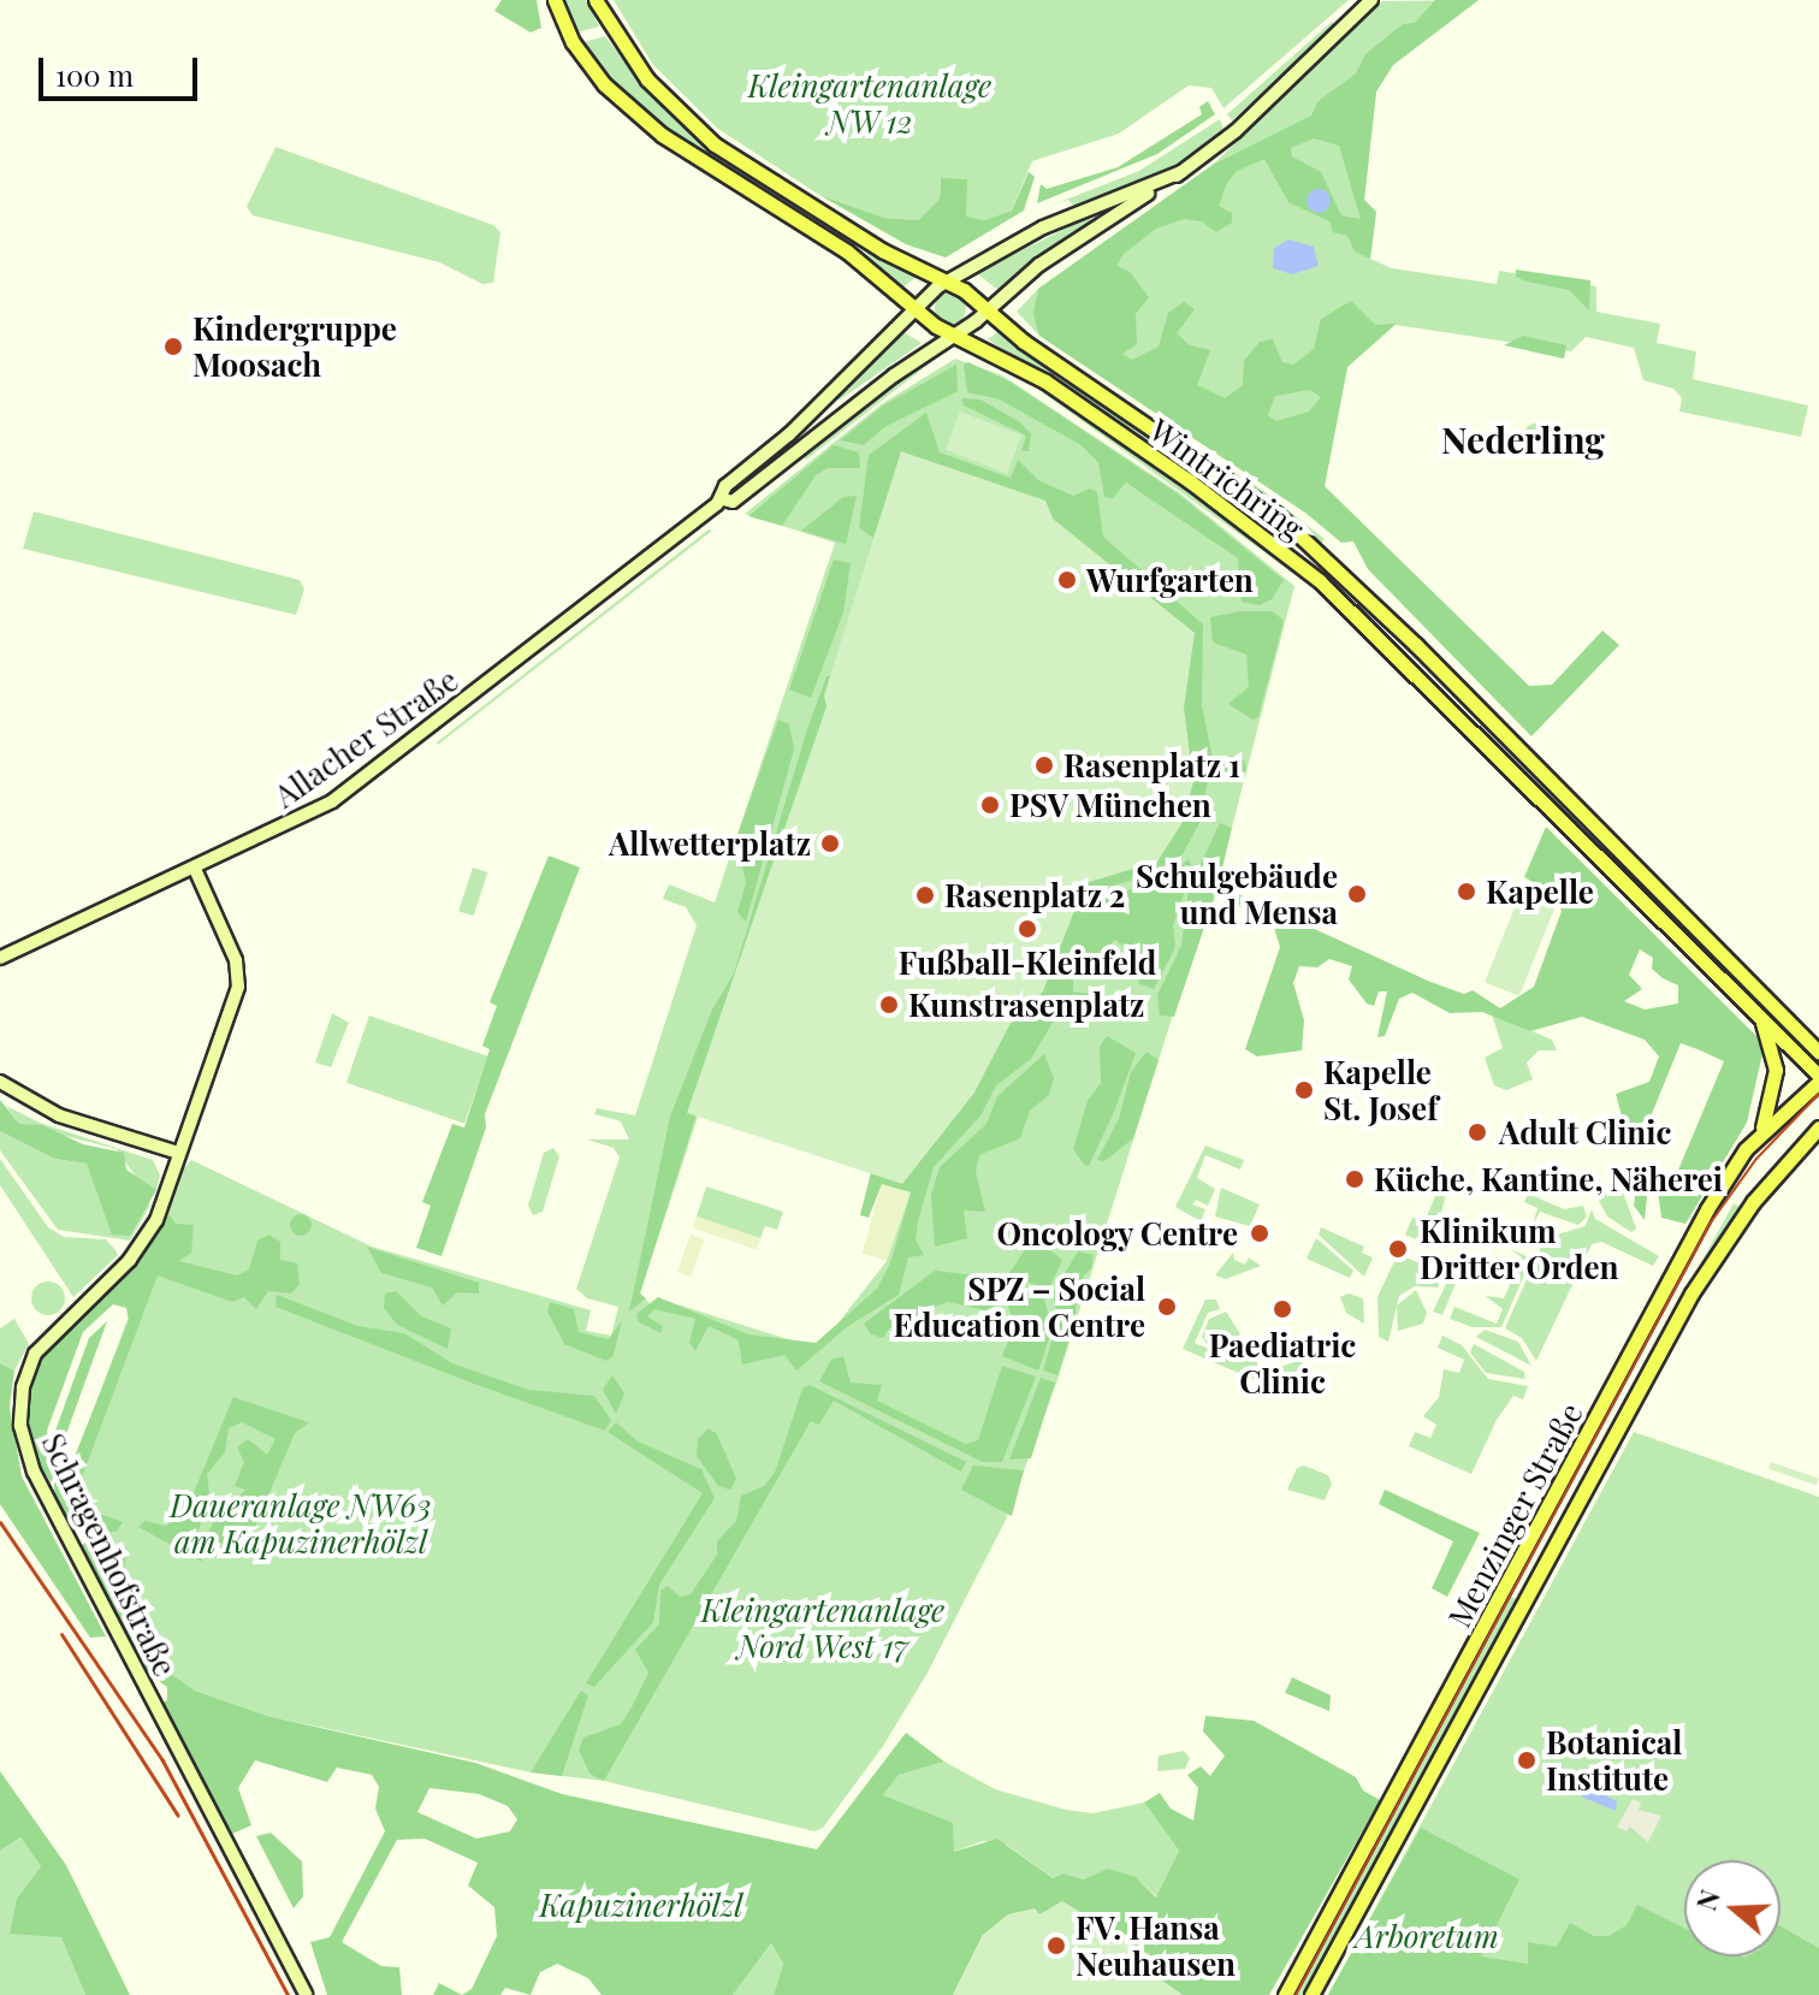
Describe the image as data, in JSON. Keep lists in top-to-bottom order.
{
  "streets": {
    "main road": ["Wintrichring", "Menzinger Straße"],
    "street": ["Allacher Straße", "Schragenhofstraße"]
  },
  "crossings": [
    ["Wintrichring", "Allacher Straße"],
    ["Wintrichring", "Menzinger Straße"],
    ["Allacher Straße", "Schragenhofstraße"]
  ],
  "districts": ["Nederling"],
  "parks": [
    "Kleingartenanlage NW 12",
    "Daueranlage NW63 am Kapuzinerhölzl",
    "Kleingartenanlage Nord West 17",
    "Kapuzinerhölzl",
    "Arboretum"
  ],
  "places": [
    "Kindergruppe Moosach",
    "Wurfgarten",
    "Rasenplatz 1",
    "PSV München",
    "Allwetterplatz",
    "Kapelle",
    "Schulgebäude und Mensa",
    "Rasenplatz 2",
    "Fußball-Kleinfeld",
    "Kunstrasenplatz",
    "Kapelle St. Josef",
    "Adult Clinic",
    "Küche, Kantine, Näherei",
    "Oncology Centre",
    "Klinikum Dritter Orden",
    "SPZ – Social Education Centre",
    "Paediatric Clinic",
    "Botanical Institute",
    "FV. Hansa Neuhausen"
  ],
  "scale_bar": "100 m",
  "north": "left"
}
